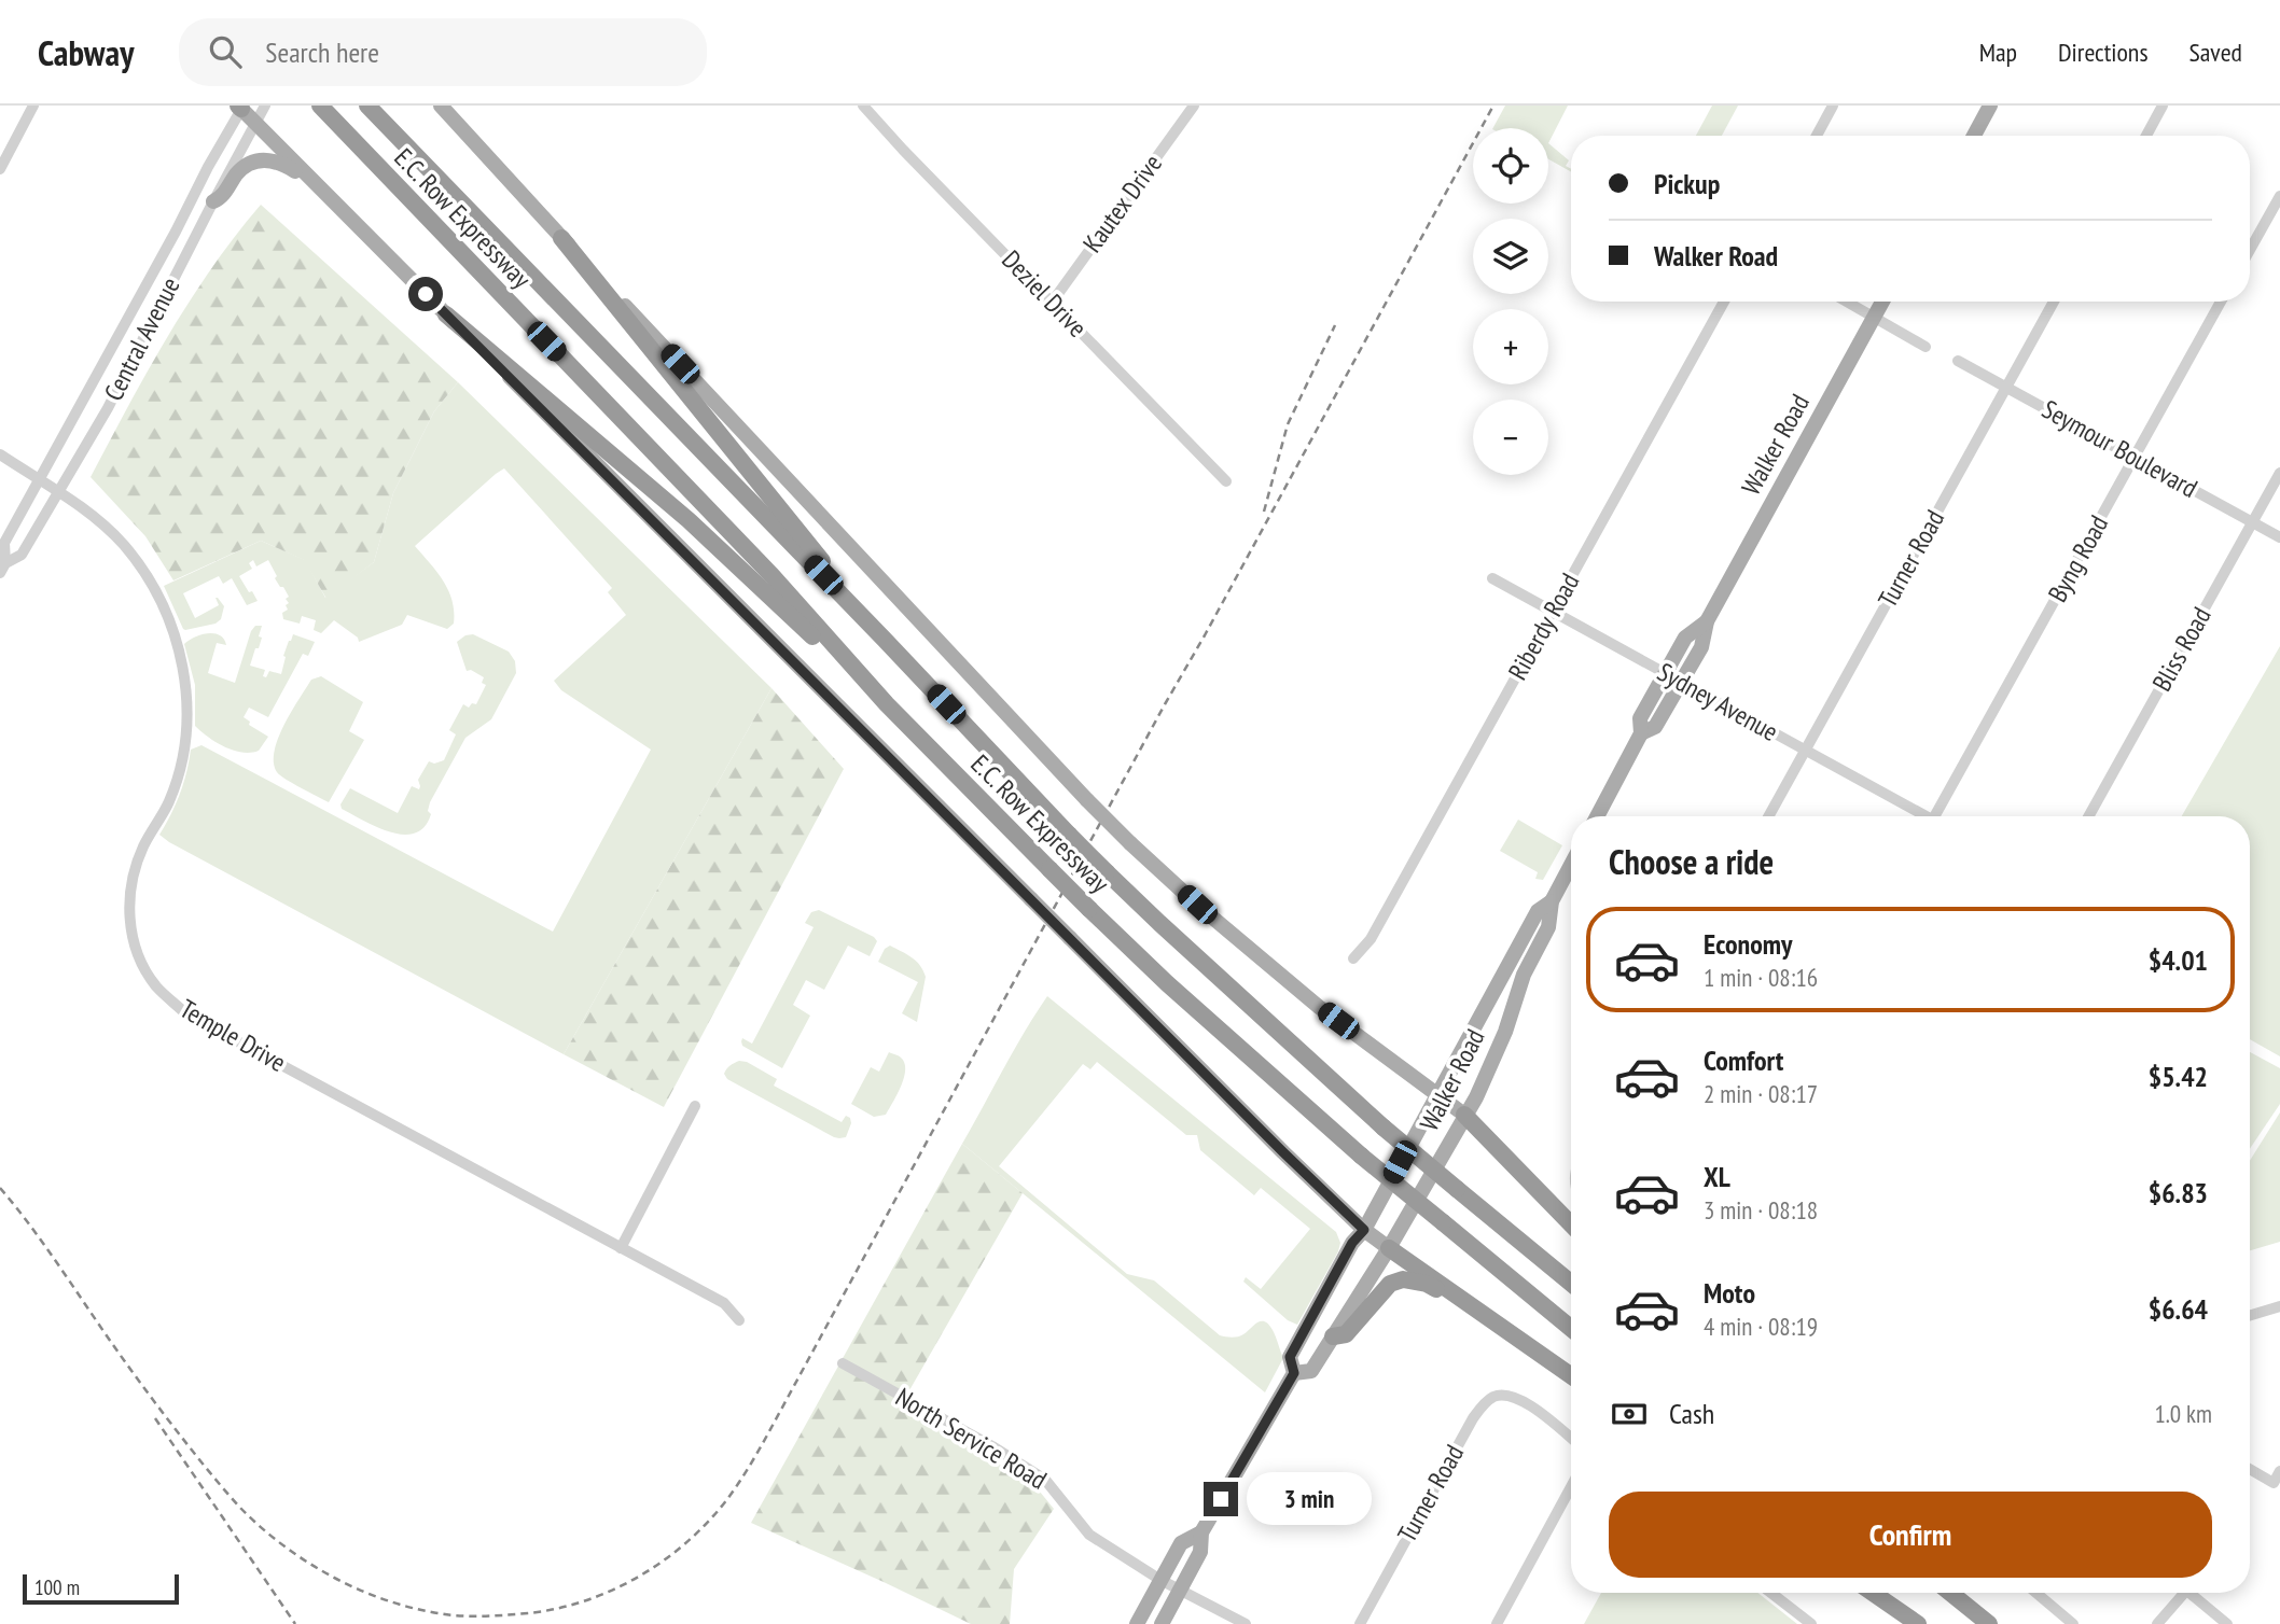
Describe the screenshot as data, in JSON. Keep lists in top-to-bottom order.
{
  "streets": {
    "highway": ["E.C. Row Expressway"],
    "main road": ["Walker Road"],
    "street": [
      "Kautex Drive",
      "Deziel Drive",
      "Central Avenue",
      "Seymour Boulevard",
      "Turner Road",
      "Byng Road",
      "Riberdy Road",
      "Bliss Road",
      "Sydney Avenue",
      "Temple Drive",
      "North Service Road"
    ]
  },
  "crossings": [
    ["Kautex Drive", "Deziel Drive"],
    ["Central Avenue", "Temple Drive"],
    ["Walker Road", "Sydney Avenue"],
    ["Walker Road", "North Service Road"],
    ["Seymour Boulevard", "Turner Road"],
    ["Seymour Boulevard", "Byng Road"],
    ["Seymour Boulevard", "Bliss Road"],
    ["Turner Road", "Sydney Avenue"],
    ["Riberdy Road", "Sydney Avenue"]
  ],
  "scale_bar": "100 m",
  "page": {
    "header": "Cabway",
    "search": "Search here",
    "nav": ["Map", "Directions", "Saved"],
    "map_buttons": ["+", "−"],
    "banner": ["Pickup", "Walker Road"],
    "heading": "Choose a ride",
    "list": [
      {
        "name": "Economy",
        "note": "1 min · 08:16",
        "value": "$4.01"
      },
      {
        "name": "Comfort",
        "note": "2 min · 08:17",
        "value": "$5.42"
      },
      {
        "name": "XL",
        "note": "3 min · 08:18",
        "value": "$6.83"
      },
      {
        "name": "Moto",
        "note": "4 min · 08:19",
        "value": "$6.64"
      }
    ],
    "pay": ["Cash", "1.0 km"],
    "bubble": "3 min",
    "buttons": "Confirm",
    "scale": "100 m"
  }
}
